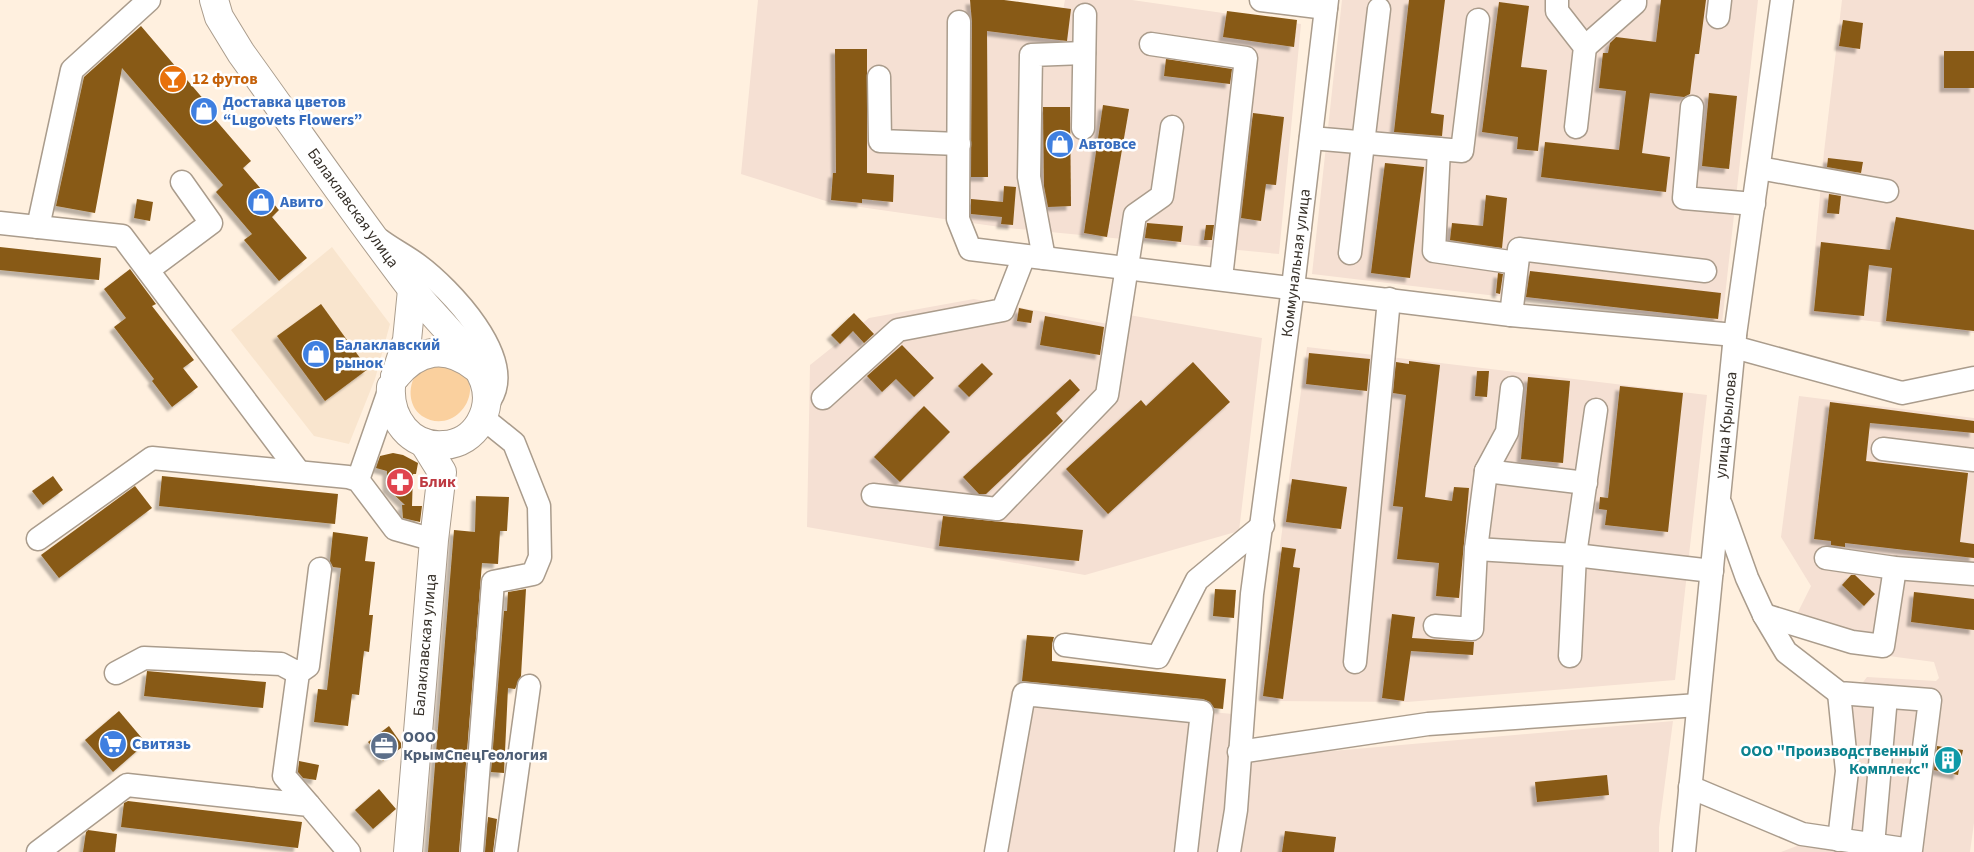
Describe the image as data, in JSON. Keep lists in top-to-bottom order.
{
  "streets": {
    "main road": ["Балаклавская улица"],
    "street": ["Коммунальная улица", "улица Крылова"]
  },
  "places": {
    "bar": ["12 футов"],
    "shop": [
      "Доставка цветов “Lugovets Flowers”",
      "Автовсе",
      "Авито",
      "Балаклавский рынок"
    ],
    "pharmacy": ["Блик"],
    "supermarket": ["Свитязь"],
    "office": ["ООО КрымСпецГеология"],
    "building": ["ООО \"Производственный Комплекс\""]
  }
}
